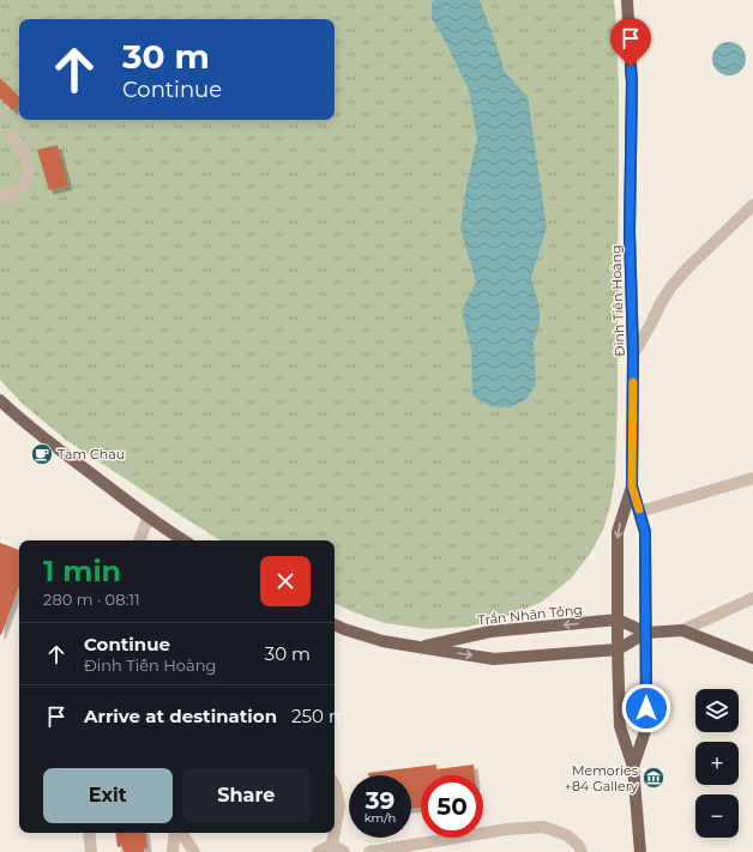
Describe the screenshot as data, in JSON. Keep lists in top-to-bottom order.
{
  "streets": {
    "main road": ["Đinh Tiên Hoàng", "Trần Nhân Tông"]
  },
  "crossings": [
    ["Đinh Tiên Hoàng", "Trần Nhân Tông"]
  ],
  "places": {
    "cafe": ["Tam Chau"],
    "museum": ["Memories +84 Gallery"]
  },
  "page": {
    "turn": ["30 m", "Continue"],
    "heading": ["1 min", "280 m · 08:11"],
    "list": [
      {
        "name": "Continue",
        "note": "Đinh Tiên Hoàng",
        "value": "30 m"
      },
      {
        "name": "Arrive at destination",
        "value": "250 m"
      }
    ],
    "map_buttons": ["+", "−"],
    "buttons": ["Exit", "Share"],
    "speed": "39 km/h",
    "limit": "50"
  }
}
